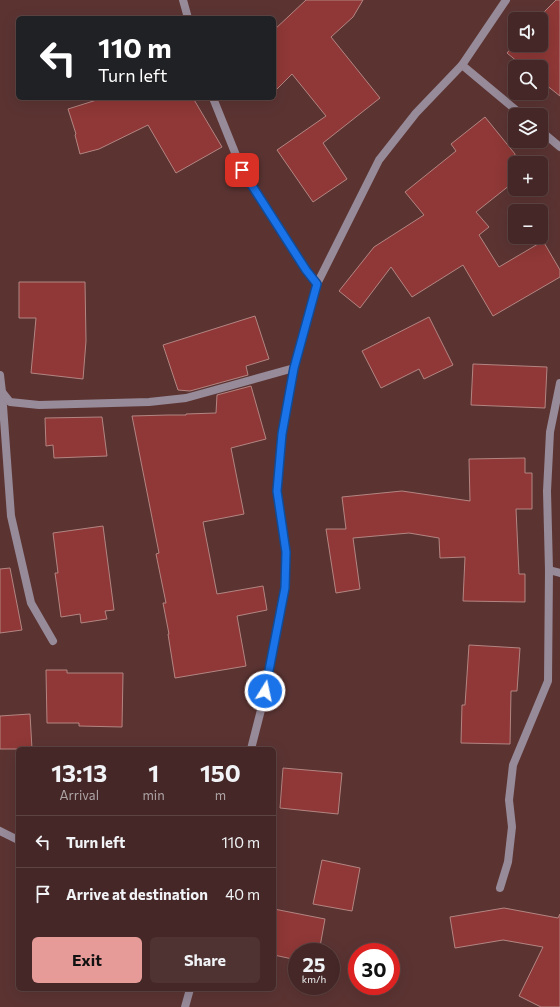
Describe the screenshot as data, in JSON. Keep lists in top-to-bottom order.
{
  "page": {
    "map_buttons": ["+", "−"],
    "turn": ["110 m", "Turn left"],
    "eta": [
      "13:13",
      "Arrival",
      "1",
      "min",
      "150",
      "m"
    ],
    "list": [
      {
        "name": "Turn left",
        "value": "110 m"
      },
      {
        "name": "Arrive at destination",
        "value": "40 m"
      }
    ],
    "buttons": ["Exit", "Share"],
    "speed": "25 km/h",
    "limit": "30"
  }
}
